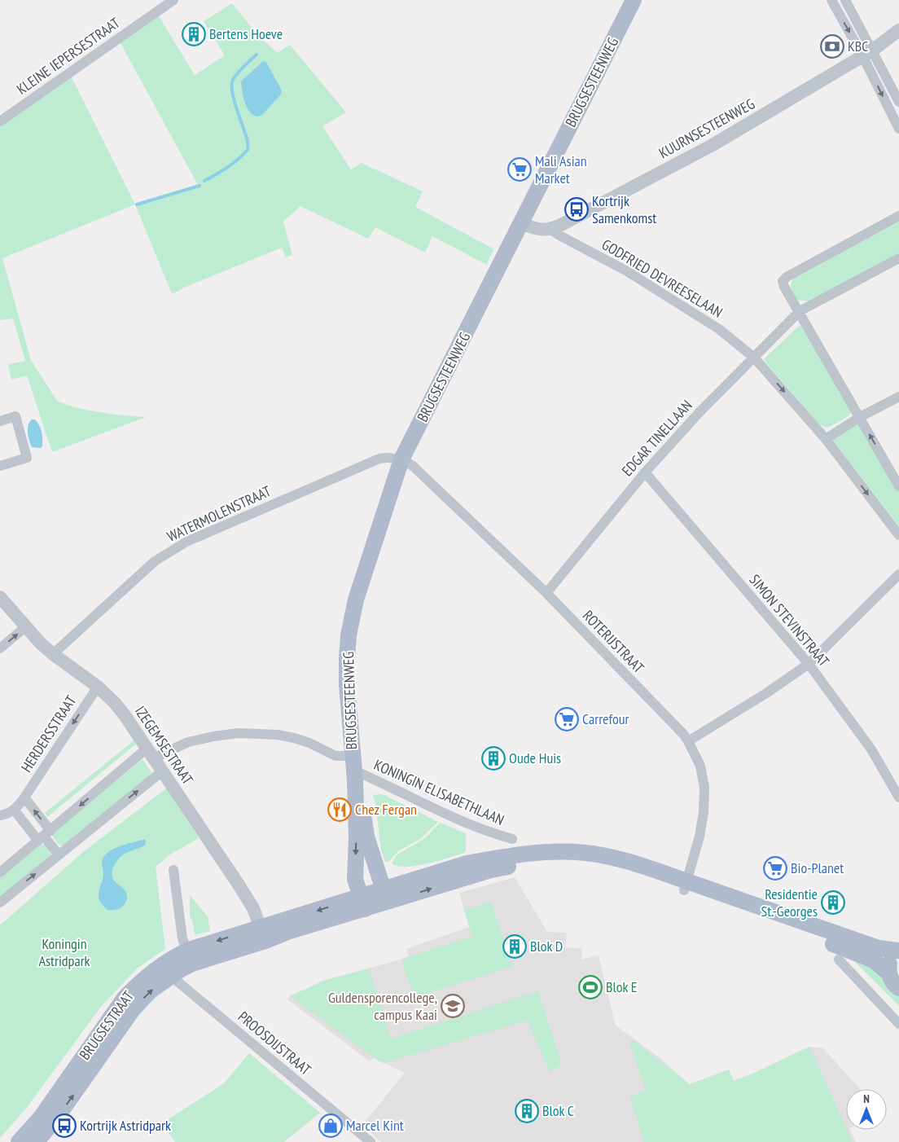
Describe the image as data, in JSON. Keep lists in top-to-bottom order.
{
  "streets": {
    "main road": ["BRUGSESTEENWEG", "BRUGSESTRAAT"],
    "street": [
      "KLEINE IEPERSESTRAAT",
      "KUURNSESTEENWEG",
      "GODFRIED DEVREESELAAN",
      "EDGAR TINELLAAN",
      "WATERMOLENSTRAAT",
      "SIMON STEVINSTRAAT",
      "ROTERIJSTRAAT",
      "HERDERSSTRAAT",
      "IZEGEMSESTRAAT",
      "KONINGIN ELISABETHLAAN",
      "PROOSDIJSTRAAT"
    ]
  },
  "crossings": [
    ["BRUGSESTEENWEG", "WATERMOLENSTRAAT"],
    ["BRUGSESTEENWEG", "ROTERIJSTRAAT"],
    ["BRUGSESTEENWEG", "KONINGIN ELISABETHLAAN"],
    ["BRUGSESTEENWEG", "BRUGSESTRAAT"],
    ["KUURNSESTEENWEG", "GODFRIED DEVREESELAAN"],
    ["GODFRIED DEVREESELAAN", "EDGAR TINELLAAN"],
    ["EDGAR TINELLAAN", "SIMON STEVINSTRAAT"],
    ["EDGAR TINELLAAN", "ROTERIJSTRAAT"],
    ["WATERMOLENSTRAAT", "ROTERIJSTRAAT"],
    ["WATERMOLENSTRAAT", "IZEGEMSESTRAAT"],
    ["ROTERIJSTRAAT", "BRUGSESTRAAT"],
    ["HERDERSSTRAAT", "IZEGEMSESTRAAT"],
    ["IZEGEMSESTRAAT", "KONINGIN ELISABETHLAAN"],
    ["IZEGEMSESTRAAT", "BRUGSESTRAAT"],
    ["BRUGSESTRAAT", "PROOSDIJSTRAAT"]
  ],
  "parks": ["Koningin Astridpark"],
  "places": {
    "building": [
      "Bertens Hoeve",
      "Oude Huis",
      "Residentie St.-Georges",
      "Blok D",
      "Blok C"
    ],
    "bank": ["KBC"],
    "supermarket": ["Mali Asian Market", "Carrefour", "Bio-Planet"],
    "bus stop": ["Kortrijk Samenkomst", "Kortrijk Astridpark"],
    "restaurant": ["Chez Fergan"],
    "sports": ["Blok E"],
    "school or university": ["Guldensporencollege, campus Kaai"],
    "shop": ["Marcel Kint"]
  },
  "north": "top"
}
